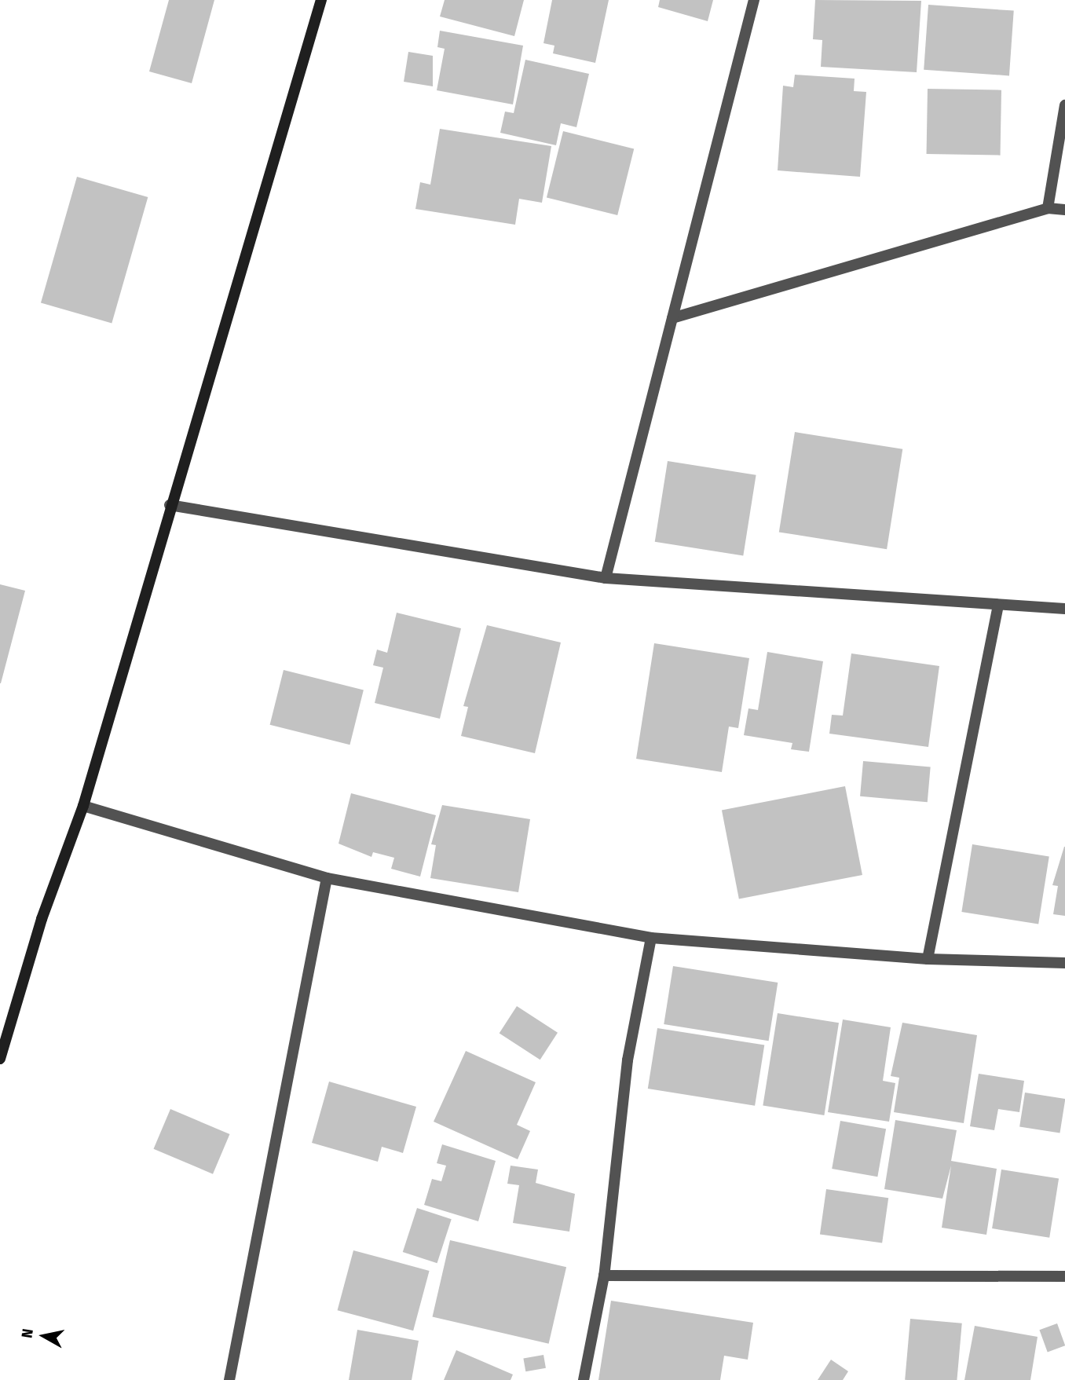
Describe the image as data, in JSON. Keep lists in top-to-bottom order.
{
  "north": "left"
}
